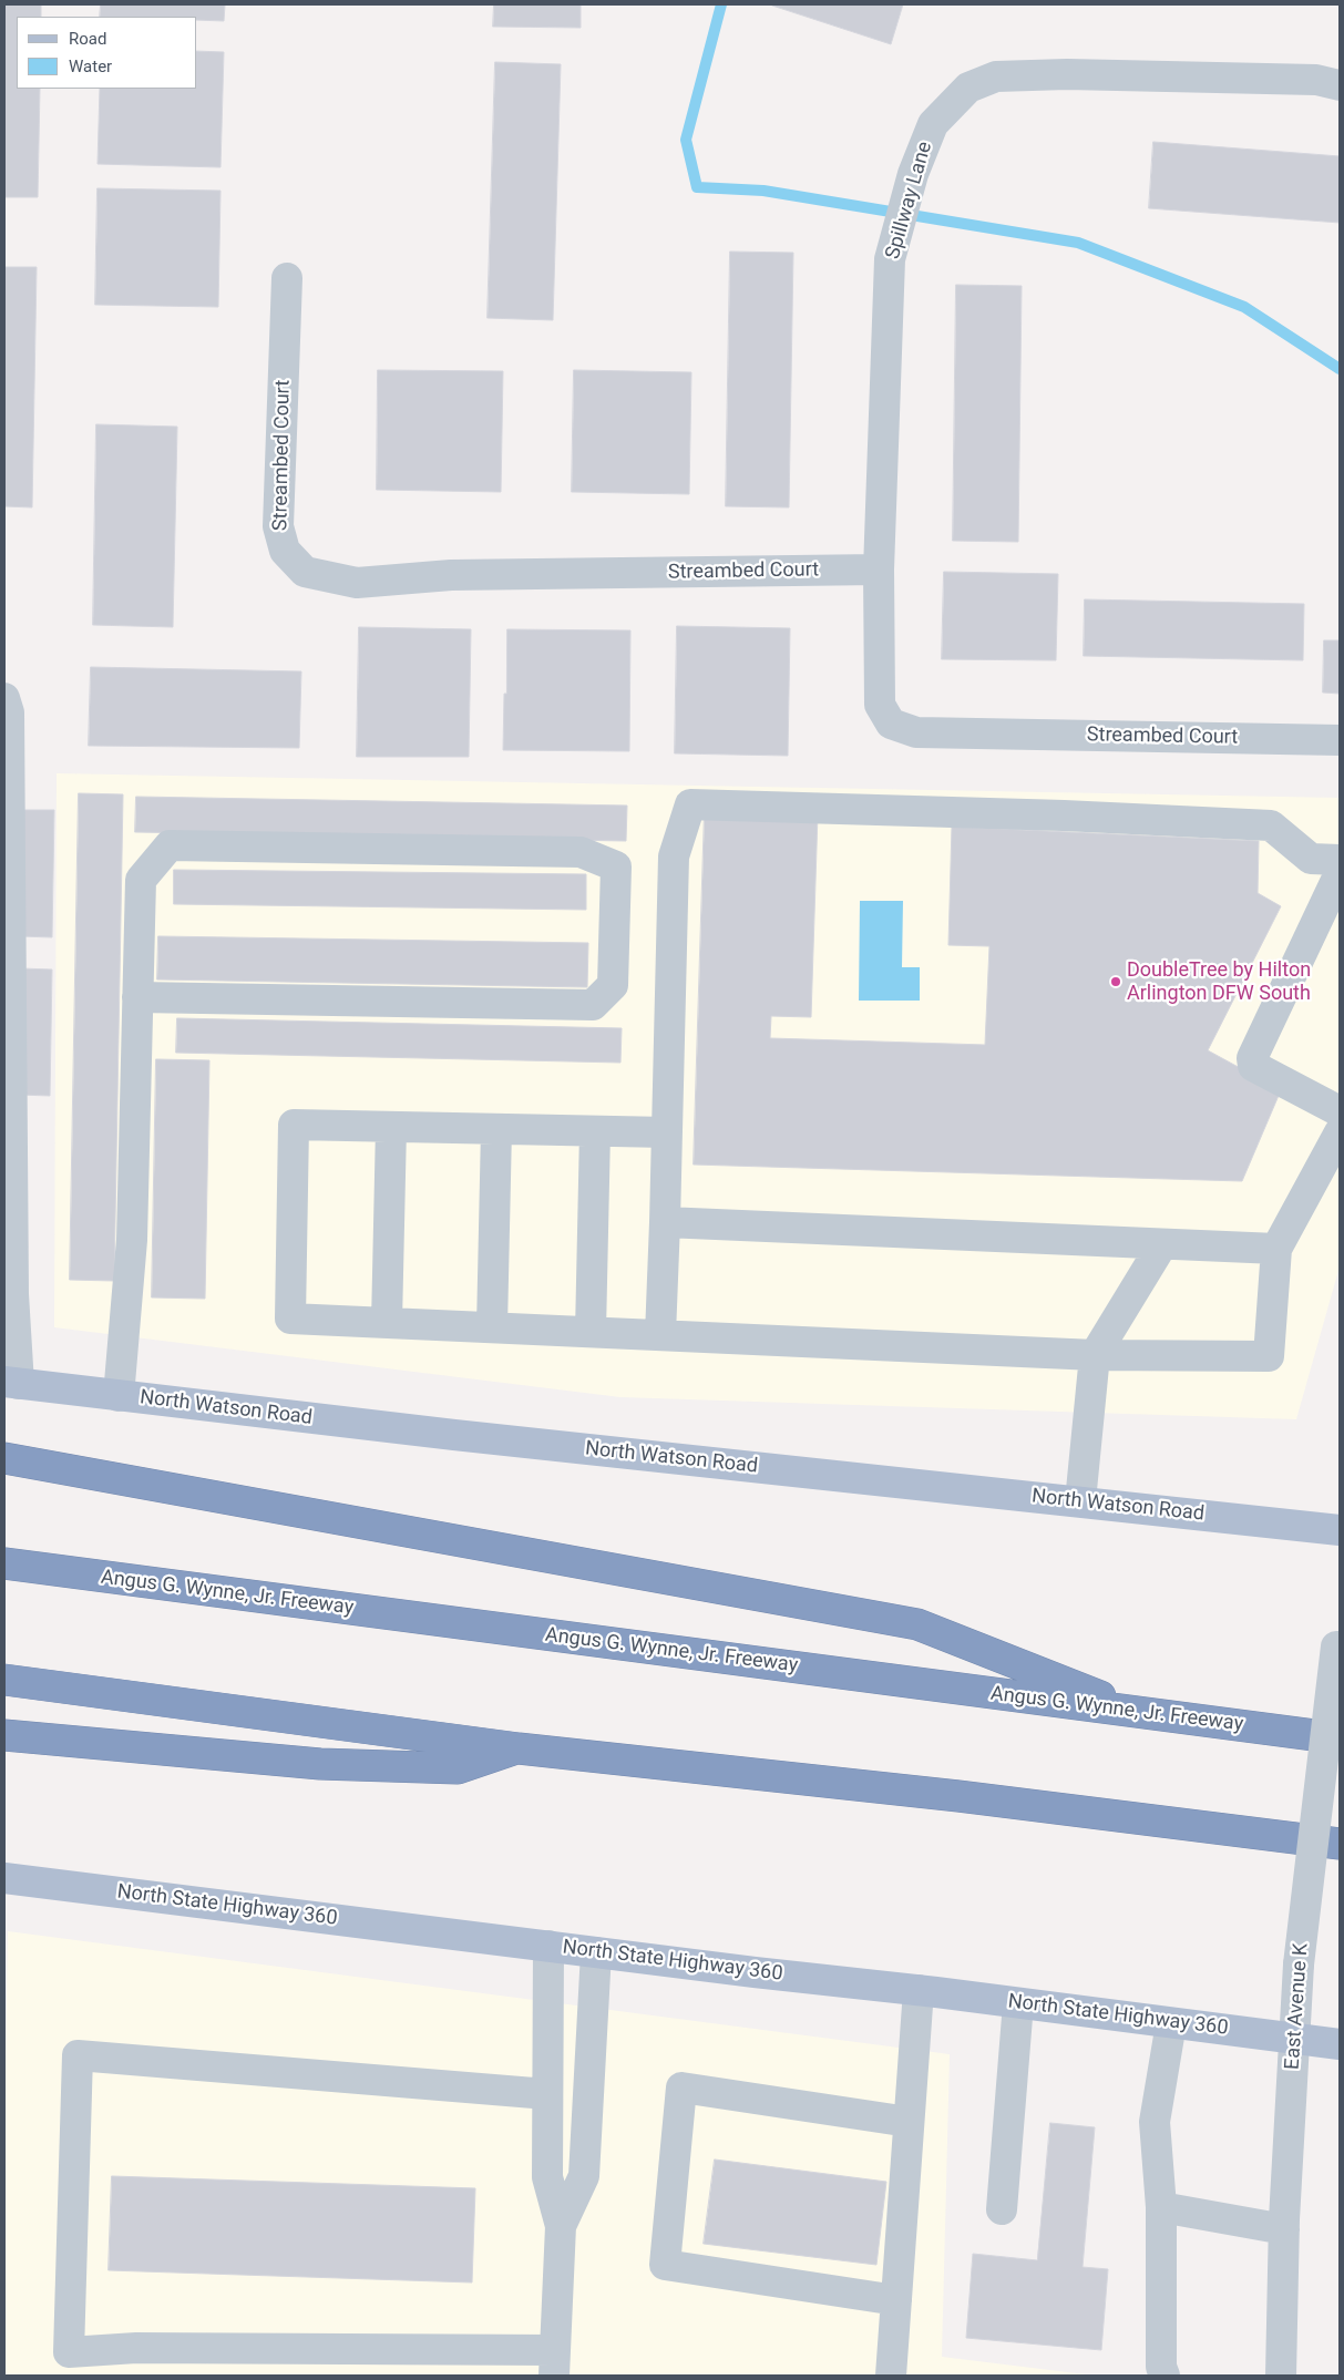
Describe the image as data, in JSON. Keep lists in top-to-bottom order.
{
  "streets": {
    "highway": ["Angus G. Wynne, Jr. Freeway"],
    "main road": ["North Watson Road", "North State Highway 360"],
    "street": ["Spillway Lane", "Streambed Court", "East Avenue K"]
  },
  "crossings": [
    ["Spillway Lane", "Streambed Court"],
    ["North State Highway 360", "East Avenue K"]
  ],
  "places": ["DoubleTree by Hilton Arlington DFW South"],
  "legend": ["Road", "Water"]
}
